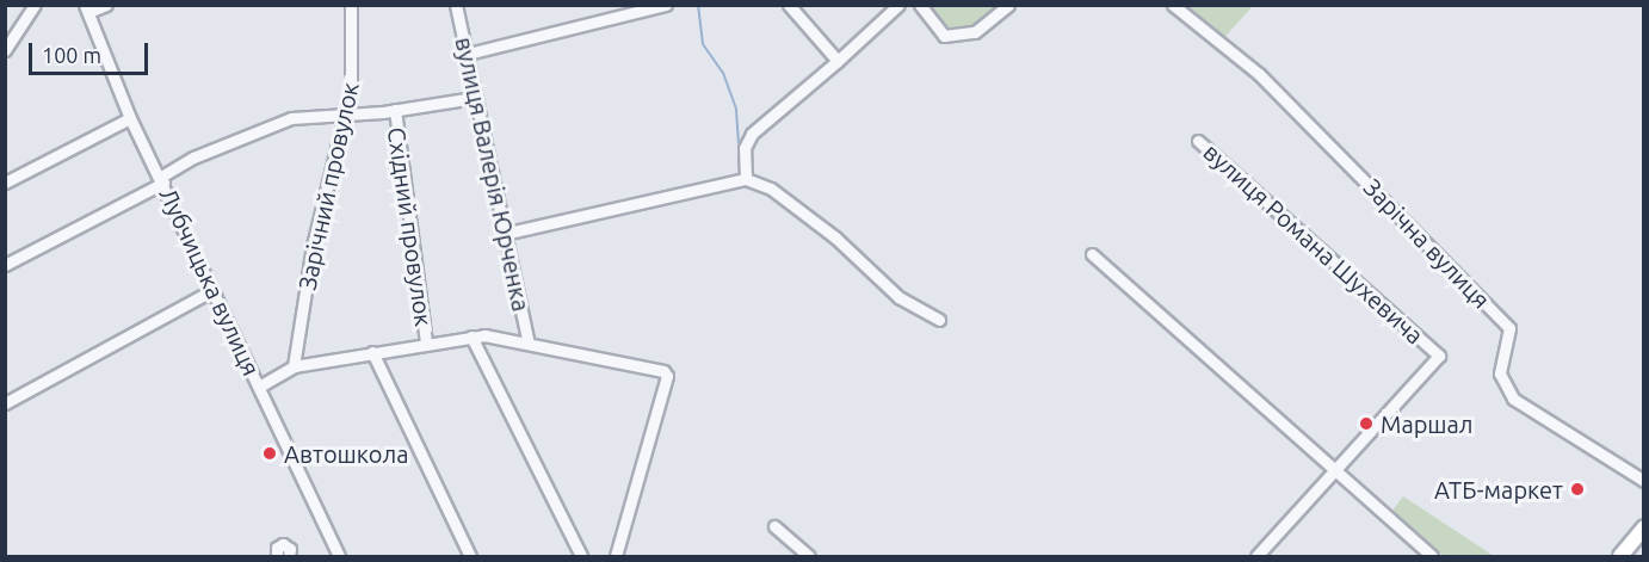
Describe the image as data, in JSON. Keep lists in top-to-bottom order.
{
  "streets": {
    "street": [
      "вулиця Валерія Юрченка",
      "Зарічний провулок",
      "Східний провулок",
      "вулиця Романа Шухевича",
      "Зарічна вулиця",
      "Лубчицька вулиця"
    ]
  },
  "places": ["Маршал", "Автошкола", "АТБ-маркет"],
  "scale_bar": "100 m"
}
